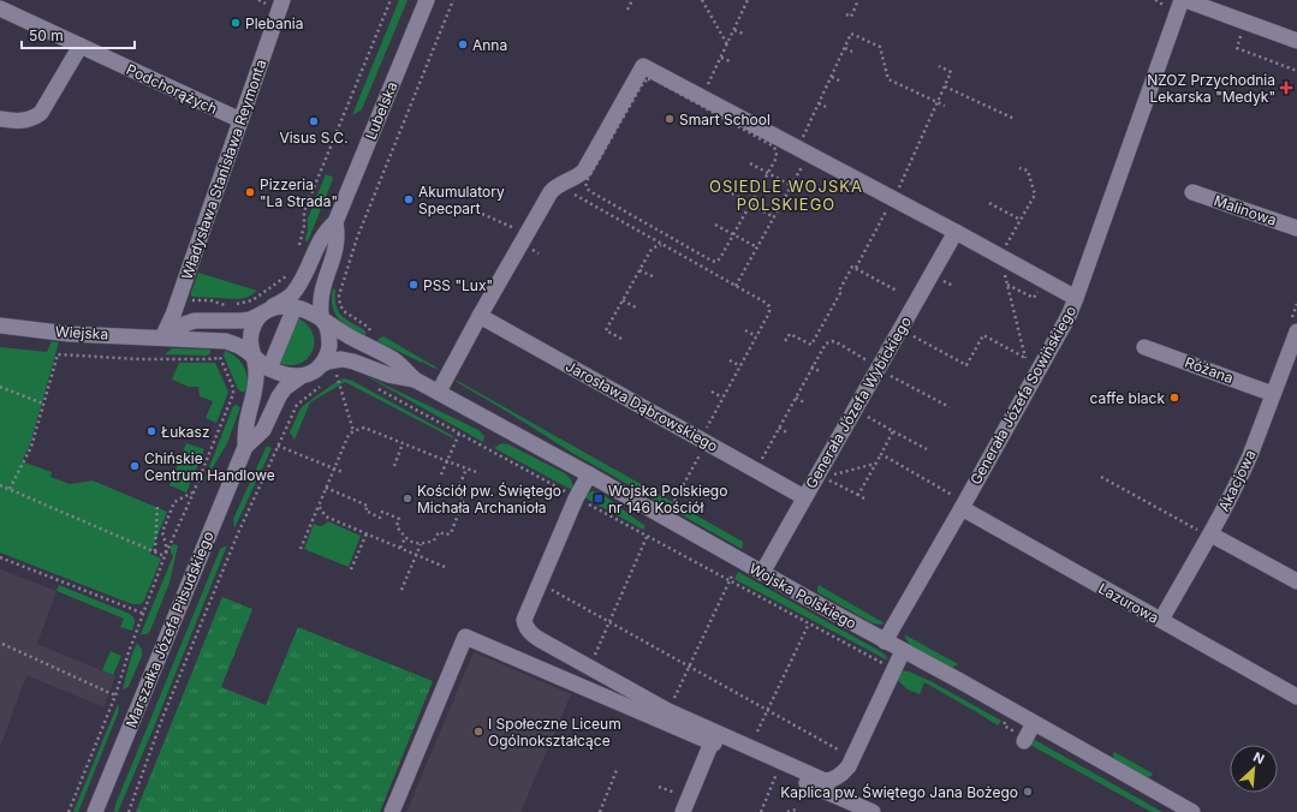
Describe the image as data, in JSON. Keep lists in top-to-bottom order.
{
  "streets": {
    "street": [
      "Podchorążych",
      "Lubelska",
      "Władysława Stanisława Reymonta",
      "Malinowa",
      "Wiejska",
      "Różana",
      "Generała Józefa Sowińskiego",
      "Generała Józefa Wybickiego",
      "Jarosława Dąbrowskiego",
      "Akacjowa",
      "Wojska Polskiego",
      "Lazurowa",
      "Marszałka Józefa Piłsudskiego"
    ]
  },
  "crossings": [
    ["Podchorążych", "Władysława Stanisława Reymonta"],
    ["Lubelska", "Wojska Polskiego"],
    ["Lubelska", "Marszałka Józefa Piłsudskiego"],
    ["Władysława Stanisława Reymonta", "Wiejska"],
    ["Wiejska", "Marszałka Józefa Piłsudskiego"],
    ["Różana", "Akacjowa"],
    ["Generała Józefa Sowińskiego", "Wojska Polskiego"],
    ["Generała Józefa Sowińskiego", "Lazurowa"],
    ["Generała Józefa Wybickiego", "Jarosława Dąbrowskiego"],
    ["Generała Józefa Wybickiego", "Wojska Polskiego"],
    ["Akacjowa", "Lazurowa"],
    ["Wojska Polskiego", "Marszałka Józefa Piłsudskiego"]
  ],
  "districts": ["OSIEDLE WOJSKA POLSKIEGO"],
  "places": {
    "other": [
      "Plebania",
      "Anna",
      "Smart School",
      "Visus S.C.",
      "Pizzeria \"La Strada\"",
      "Akumulatory Specpart",
      "PSS \"Lux\"",
      "caffe black",
      "Łukasz",
      "Chińskie Centrum Handlowe",
      "Kościół pw. Świętego Michała Archanioła",
      "I Społeczne Liceum Ogólnokształcące",
      "Kaplica pw. Świętego Jana Bożego"
    ],
    "health": ["NZOZ Przychodnia Lekarska \"Medyk\""],
    "transit": ["Wojska Polskiego nr 146 Kościół"]
  },
  "scale_bar": "50 m",
  "north": "top right"
}
